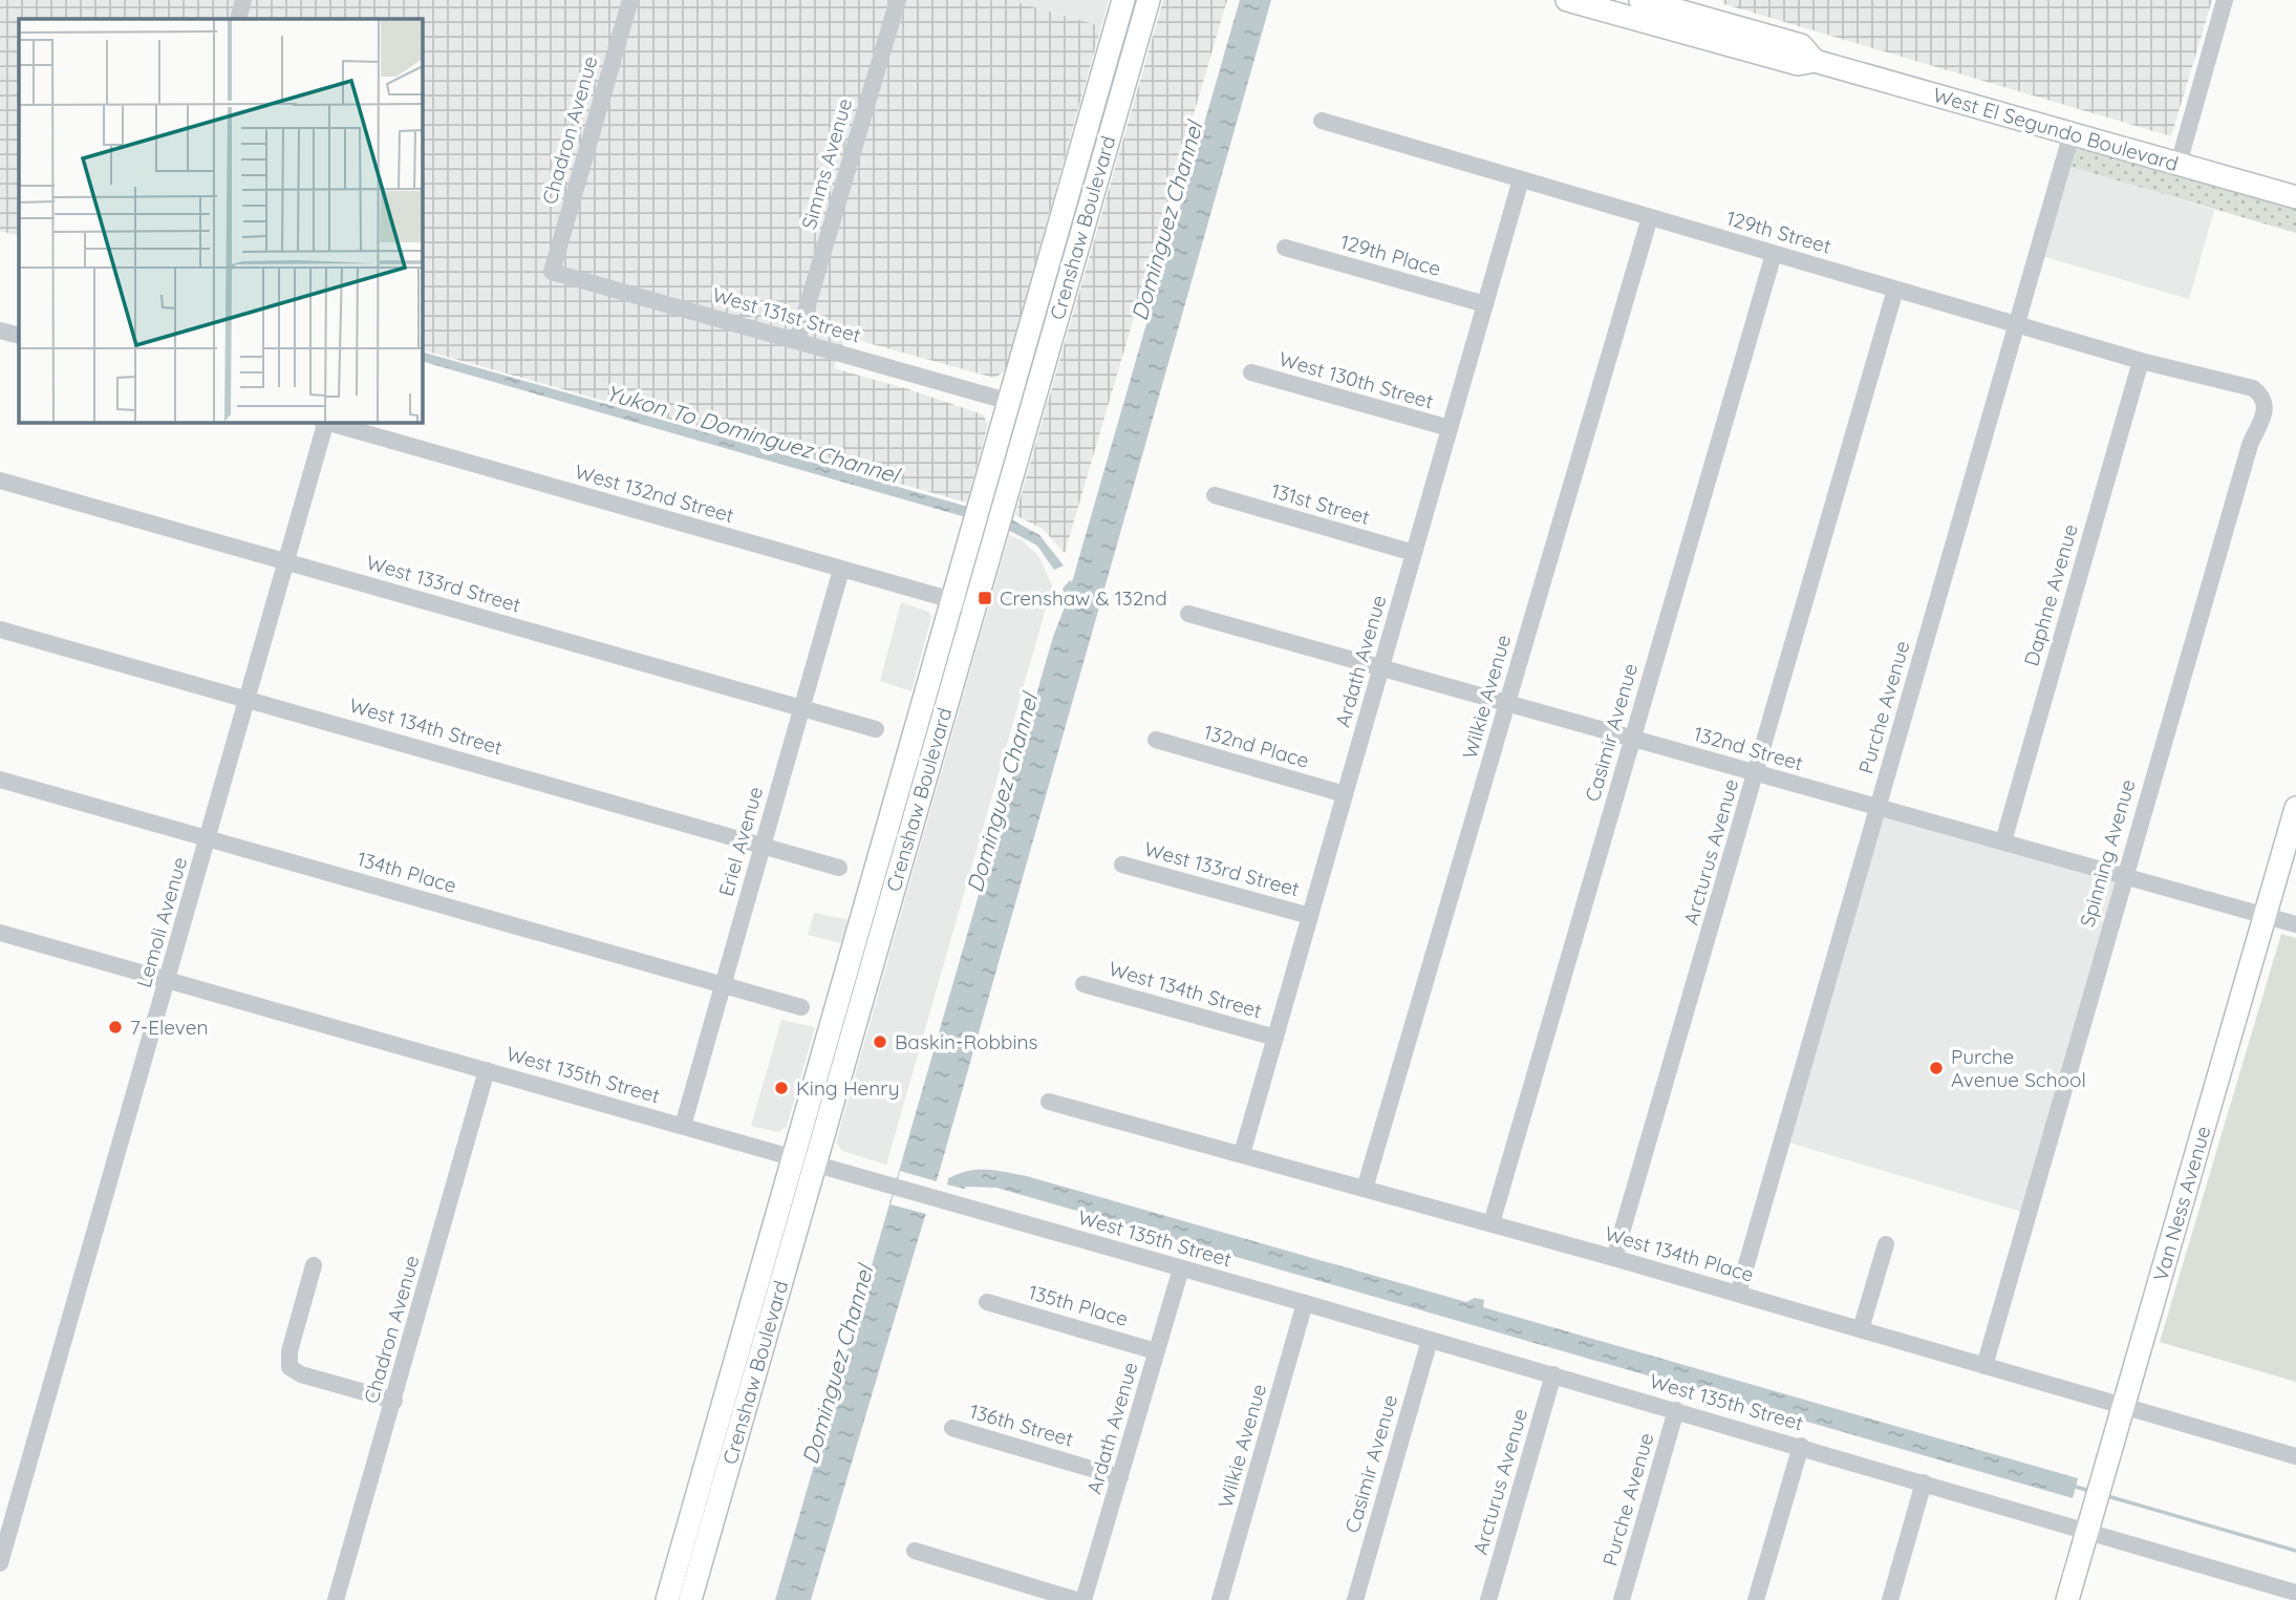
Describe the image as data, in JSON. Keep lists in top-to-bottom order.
{
  "streets": {
    "main road": ["West El Segundo Boulevard", "Crenshaw Boulevard", "Van Ness Avenue"],
    "street": [
      "Chadron Avenue",
      "Simms Avenue",
      "129th Street",
      "129th Place",
      "West 131st Street",
      "West 130th Street",
      "West 132nd Street",
      "131st Street",
      "West 133rd Street",
      "Daphne Avenue",
      "Ardath Avenue",
      "Wilkie Avenue",
      "Purche Avenue",
      "West 134th Street",
      "Casimir Avenue",
      "132nd Place",
      "132nd Street",
      "Eriel Avenue",
      "Arcturus Avenue",
      "Spinning Avenue",
      "134th Place",
      "Lemoli Avenue",
      "West 135th Street",
      "West 134th Place",
      "135th Place",
      "136th Street"
    ]
  },
  "crossings": [
    ["West El Segundo Boulevard", "Purche Avenue"],
    ["Chadron Avenue", "West 131st Street"],
    ["Chadron Avenue", "West 135th Street"],
    ["Simms Avenue", "West 131st Street"],
    ["Crenshaw Boulevard", "West 131st Street"],
    ["Crenshaw Boulevard", "West 132nd Street"],
    ["Crenshaw Boulevard", "West 135th Street"],
    ["129th Street", "Daphne Avenue"],
    ["129th Street", "Ardath Avenue"],
    ["129th Street", "Wilkie Avenue"],
    ["129th Street", "Purche Avenue"],
    ["129th Street", "Casimir Avenue"],
    ["129th Street", "Arcturus Avenue"],
    ["129th Street", "Spinning Avenue"],
    ["129th Place", "Ardath Avenue"],
    ["West 130th Street", "Ardath Avenue"],
    ["West 132nd Street", "Eriel Avenue"],
    ["131st Street", "Ardath Avenue"],
    ["West 133rd Street", "Ardath Avenue"],
    ["West 133rd Street", "Eriel Avenue"],
    ["West 133rd Street", "Lemoli Avenue"],
    ["Daphne Avenue", "132nd Street"],
    ["Ardath Avenue", "West 134th Street"],
    ["Ardath Avenue", "132nd Place"],
    ["Ardath Avenue", "132nd Street"],
    ["Ardath Avenue", "West 135th Street"],
    ["Ardath Avenue", "West 134th Place"],
    ["Ardath Avenue", "135th Place"],
    ["Ardath Avenue", "136th Street"],
    ["Wilkie Avenue", "132nd Street"],
    ["Wilkie Avenue", "West 135th Street"],
    ["Wilkie Avenue", "West 134th Place"],
    ["Purche Avenue", "132nd Street"],
    ["Purche Avenue", "West 135th Street"],
    ["Purche Avenue", "West 134th Place"],
    ["West 134th Street", "Eriel Avenue"],
    ["West 134th Street", "Lemoli Avenue"],
    ["Casimir Avenue", "132nd Street"],
    ["Casimir Avenue", "West 135th Street"],
    ["Casimir Avenue", "West 134th Place"],
    ["132nd Street", "Arcturus Avenue"],
    ["132nd Street", "Spinning Avenue"],
    ["132nd Street", "Van Ness Avenue"],
    ["Eriel Avenue", "134th Place"],
    ["Eriel Avenue", "West 135th Street"],
    ["Arcturus Avenue", "West 135th Street"],
    ["Arcturus Avenue", "West 134th Place"],
    ["Spinning Avenue", "West 134th Place"],
    ["134th Place", "Lemoli Avenue"],
    ["Lemoli Avenue", "West 135th Street"],
    ["West 135th Street", "Van Ness Avenue"],
    ["Van Ness Avenue", "West 134th Place"]
  ],
  "water": ["Dominguez Channel", "Yukon To Dominguez Channel"],
  "places": {
    "transit": ["Crenshaw & 132nd"],
    "other": [
      "7-Eleven",
      "Baskin-Robbins",
      "Purche Avenue School",
      "King Henry"
    ]
  }
}
